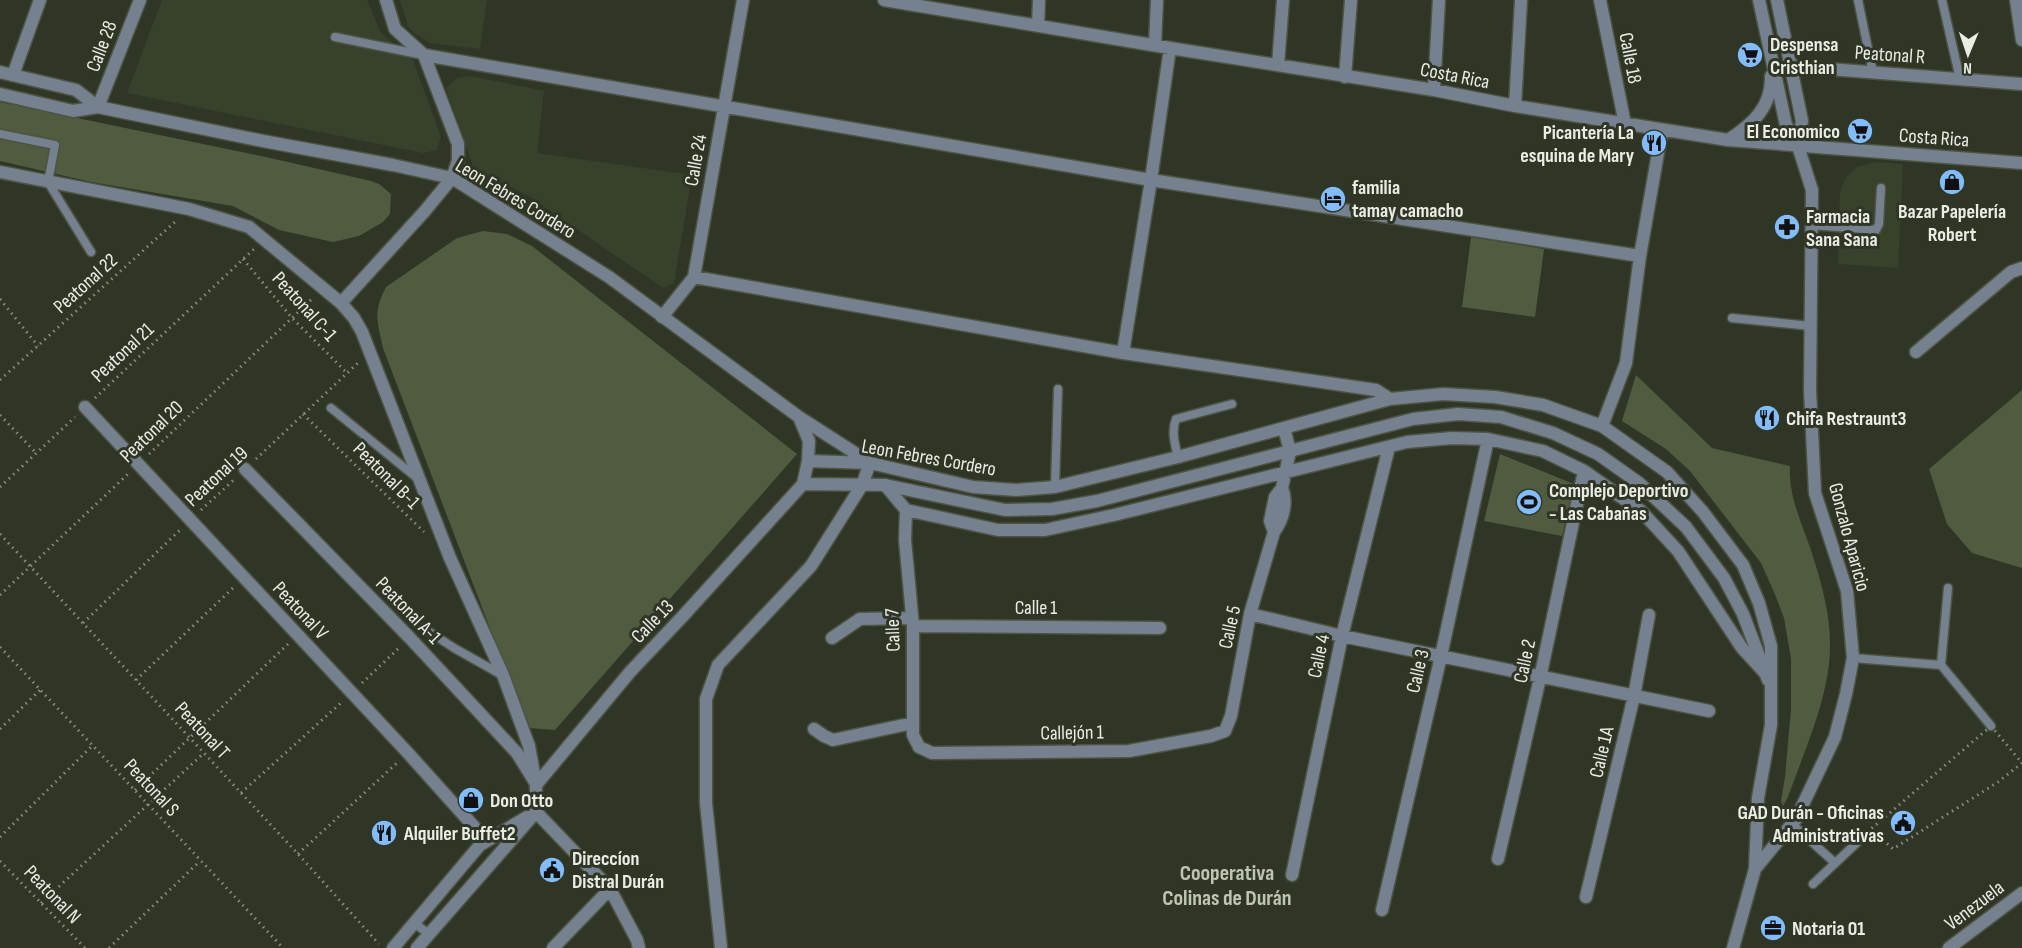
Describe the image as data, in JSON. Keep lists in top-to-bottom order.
{
  "streets": {
    "street": [
      "Calle 28",
      "Peatonal R",
      "Calle 18",
      "Costa Rica",
      "Calle 24",
      "Leon Febres Cordero",
      "Gonzalo Aparicio",
      "Calle 1",
      "Peatonal V",
      "Peatonal A-1",
      "Calle 13",
      "Calle 5",
      "Calle 7",
      "Calle 4",
      "Calle 2",
      "Calle 3",
      "Callejón 1",
      "Calle 1A",
      "Venezuela"
    ],
    "path": [
      "Peatonal 22",
      "Peatonal C-1",
      "Peatonal 21",
      "Peatonal 20",
      "Peatonal B-1",
      "Peatonal 19",
      "Peatonal T",
      "Peatonal S",
      "Peatonal N"
    ]
  },
  "crossings": [
    ["Calle 28", "Leon Febres Cordero"],
    ["Calle 18", "Costa Rica"],
    ["Costa Rica", "Gonzalo Aparicio"],
    ["Calle 24", "Leon Febres Cordero"],
    ["Leon Febres Cordero", "Gonzalo Aparicio"],
    ["Leon Febres Cordero", "Calle 13"],
    ["Leon Febres Cordero", "Calle 5"],
    ["Peatonal C-1", "Peatonal 21"],
    ["Peatonal C-1", "Peatonal 20"],
    ["Peatonal C-1", "Peatonal 19"],
    ["Peatonal 21", "Peatonal V"],
    ["Peatonal 20", "Peatonal V"],
    ["Peatonal 20", "Peatonal T"],
    ["Peatonal B-1", "Peatonal 19"],
    ["Peatonal 19", "Peatonal V"],
    ["Peatonal 19", "Peatonal A-1"],
    ["Peatonal 19", "Peatonal T"],
    ["Calle 1", "Calle 7"],
    ["Peatonal A-1", "Calle 13"],
    ["Calle 5", "Callejón 1"],
    ["Calle 7", "Callejón 1"]
  ],
  "districts": ["Cooperativa Colinas de Durán"],
  "places": {
    "supermarket": ["Despensa Cristhian", "El Economico"],
    "restaurant": ["Picantería La esquina de Mary", "Chifa Restraunt3", "Alquiler Buffet2"],
    "shop": ["Bazar Papelería Robert", "Don Otto"],
    "hotel": ["familia tamay camacho"],
    "pharmacy": ["Farmacia Sana Sana"],
    "sports": ["Complejo Deportivo - Las Cabañas"],
    "public building": ["GAD Durán - Oficinas Administrativas", "Direccíon Distral Durán"],
    "office": ["Notaria 01"]
  },
  "north": "bottom"
}
